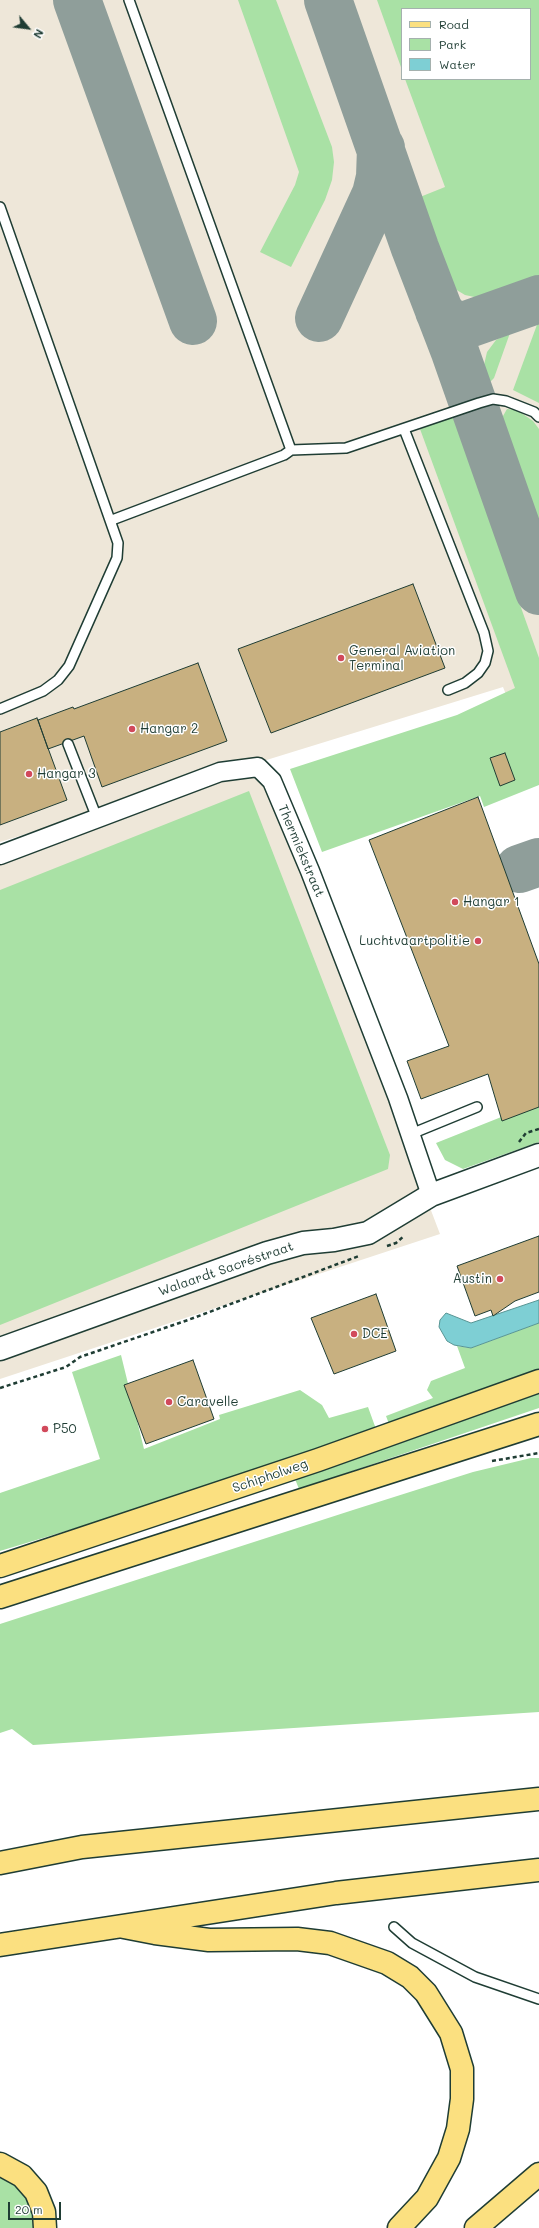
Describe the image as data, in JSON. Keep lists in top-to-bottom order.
{
  "streets": {
    "main road": ["Schipholweg"],
    "street": ["Thermiekstraat", "Walaardt Sacréstraat"]
  },
  "crossings": [
    ["Thermiekstraat", "Walaardt Sacréstraat"]
  ],
  "places": [
    "General Aviation Terminal",
    "Hangar 2",
    "Hangar 3",
    "Hangar 1",
    "Luchtvaartpolitie",
    "Austin",
    "DCE",
    "Caravelle",
    "P50"
  ],
  "legend": ["Road", "Park", "Water"],
  "scale_bar": "20 m",
  "north": "bottom right"
}
